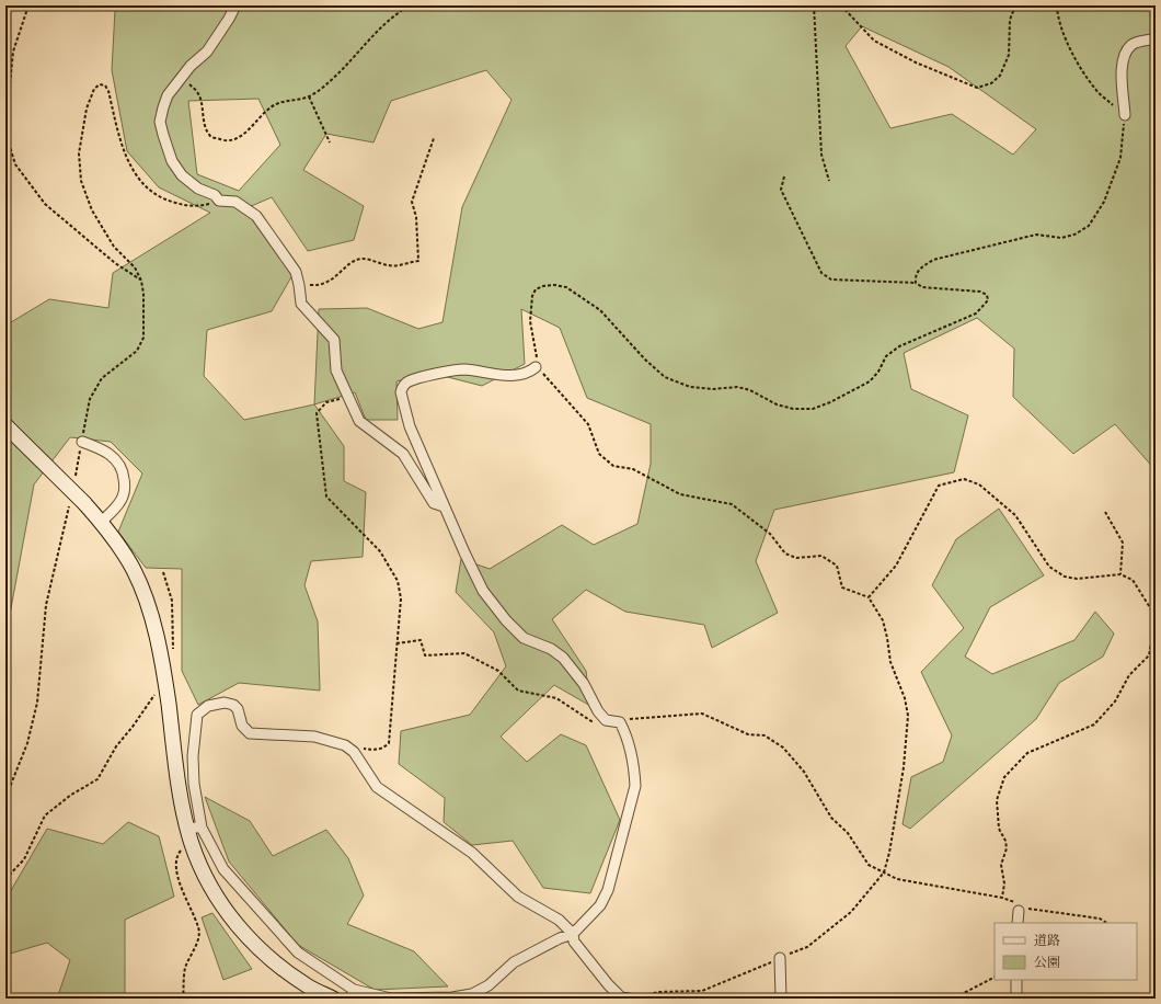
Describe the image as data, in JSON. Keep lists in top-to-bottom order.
{
  "legend": ["道路", "公園"]
}
